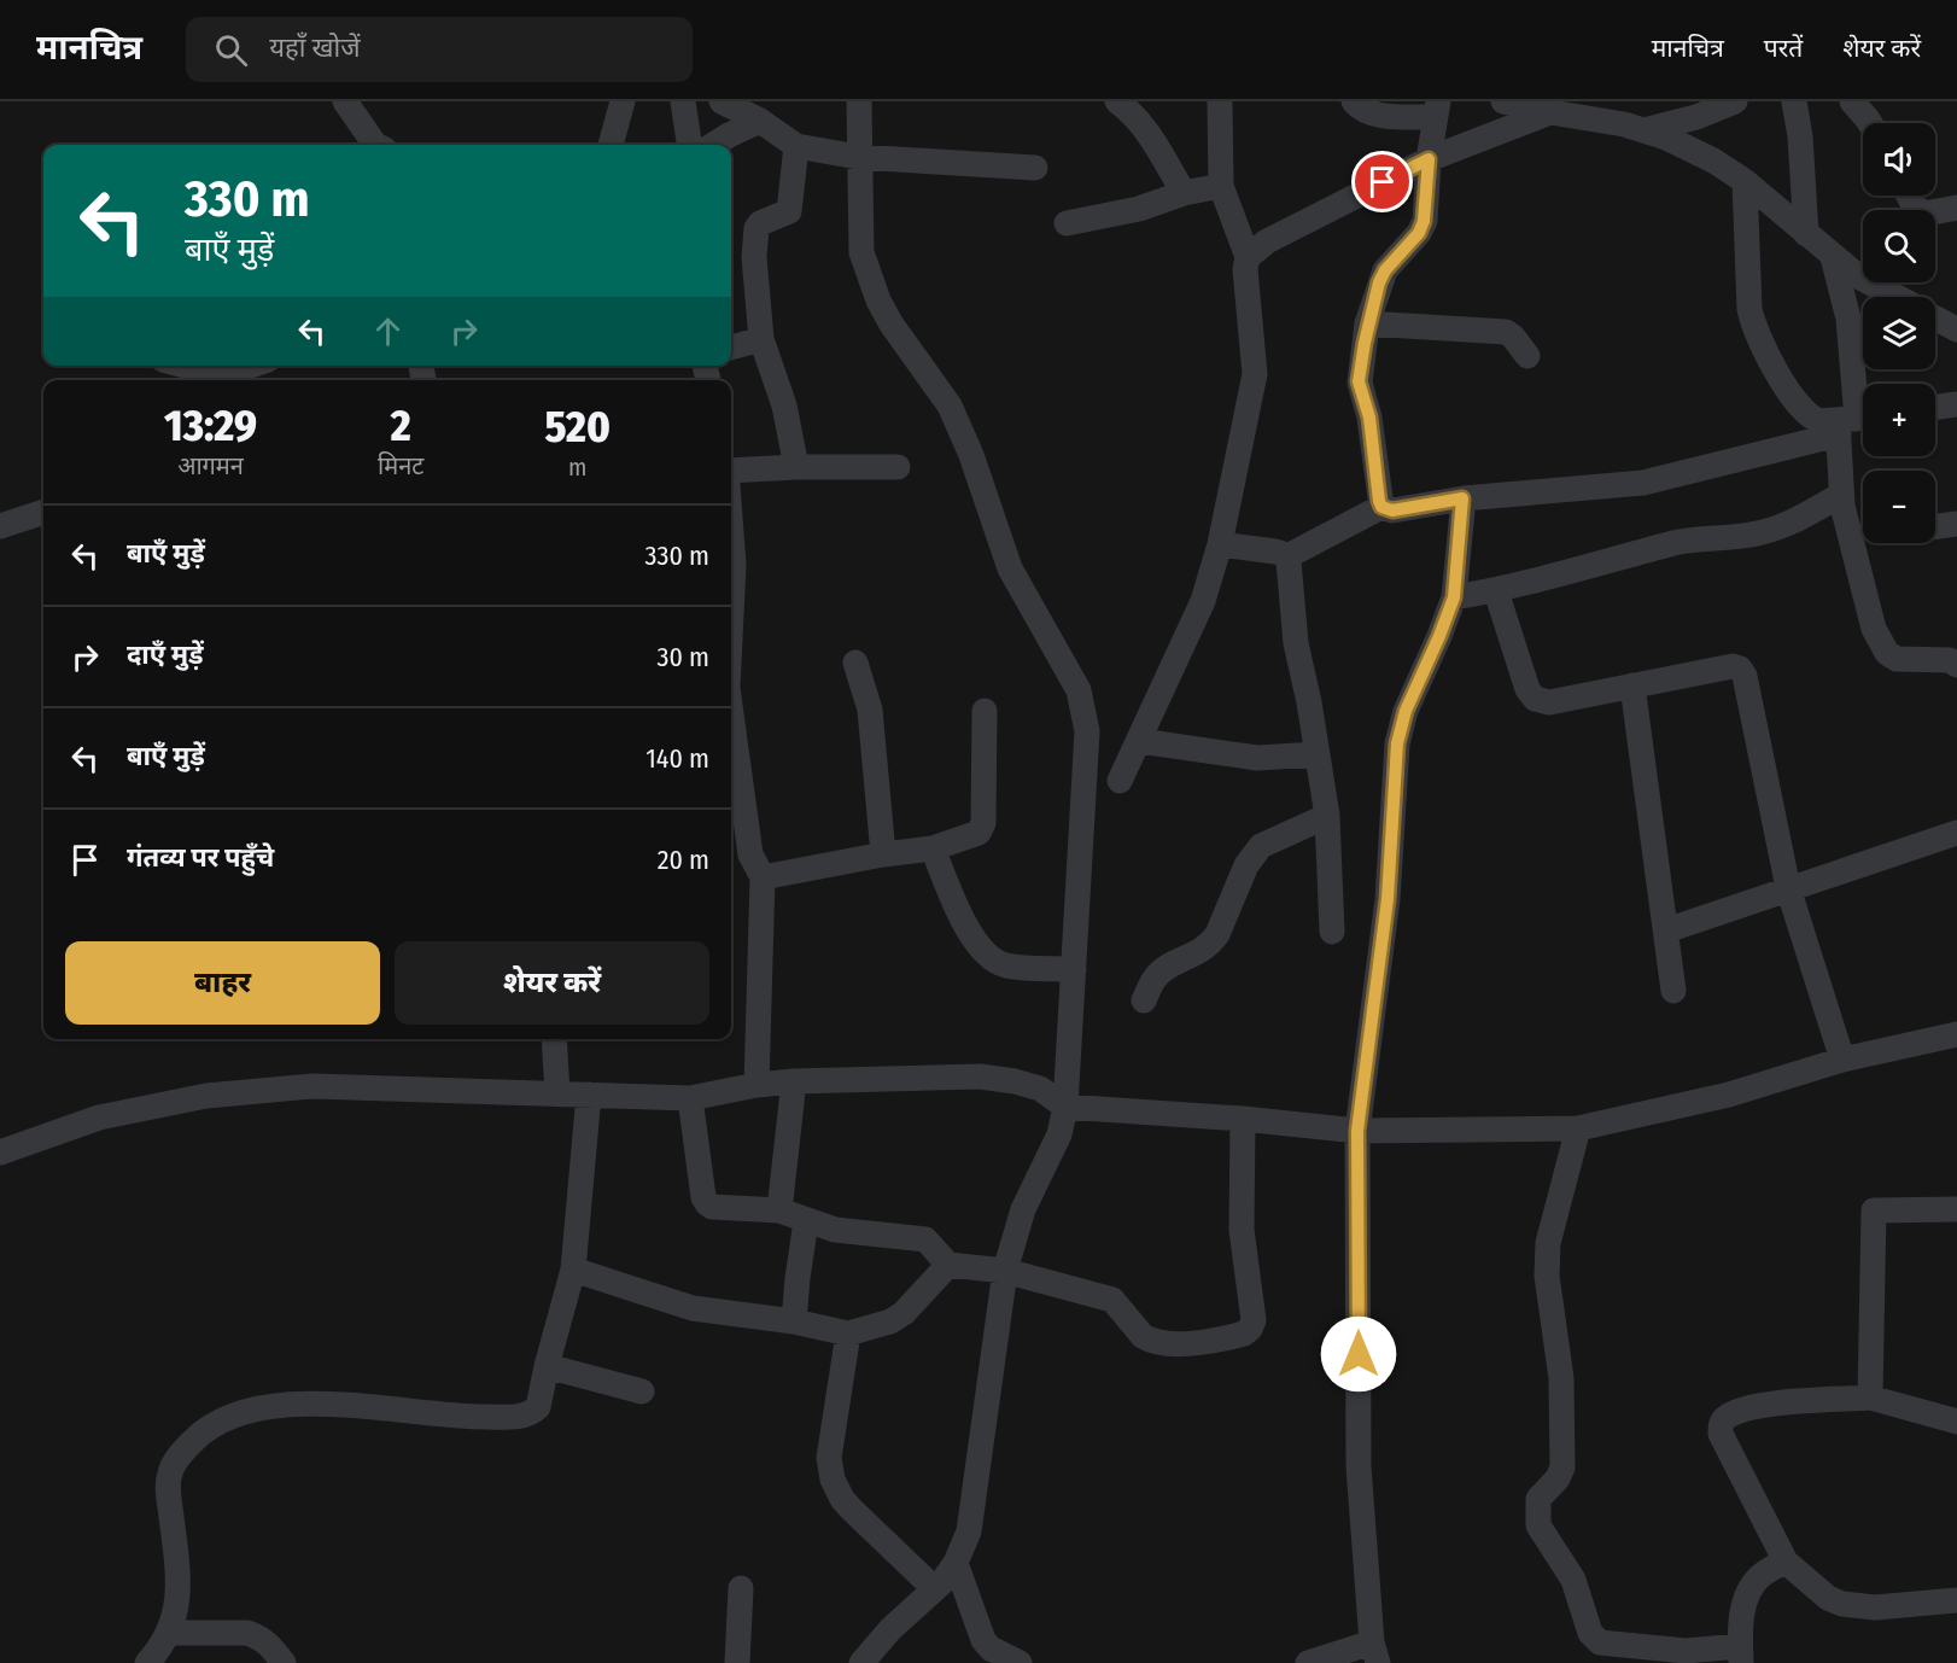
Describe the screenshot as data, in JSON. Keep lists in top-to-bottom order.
{
  "page": {
    "header": "मानचित्र",
    "search": "यहाँ खोजें",
    "nav": ["मानचित्र", "परतें", "शेयर करें"],
    "map_buttons": ["+", "−"],
    "turn": ["330 m", "बाएँ मुड़ें"],
    "eta": [
      "13:29",
      "आगमन",
      "2",
      "मिनट",
      "520",
      "m"
    ],
    "list": [
      {
        "name": "बाएँ मुड़ें",
        "value": "330 m"
      },
      {
        "name": "दाएँ मुड़ें",
        "value": "30 m"
      },
      {
        "name": "बाएँ मुड़ें",
        "value": "140 m"
      },
      {
        "name": "गंतव्य पर पहुँचे",
        "value": "20 m"
      }
    ],
    "buttons": ["बाहर", "शेयर करें"]
  }
}
